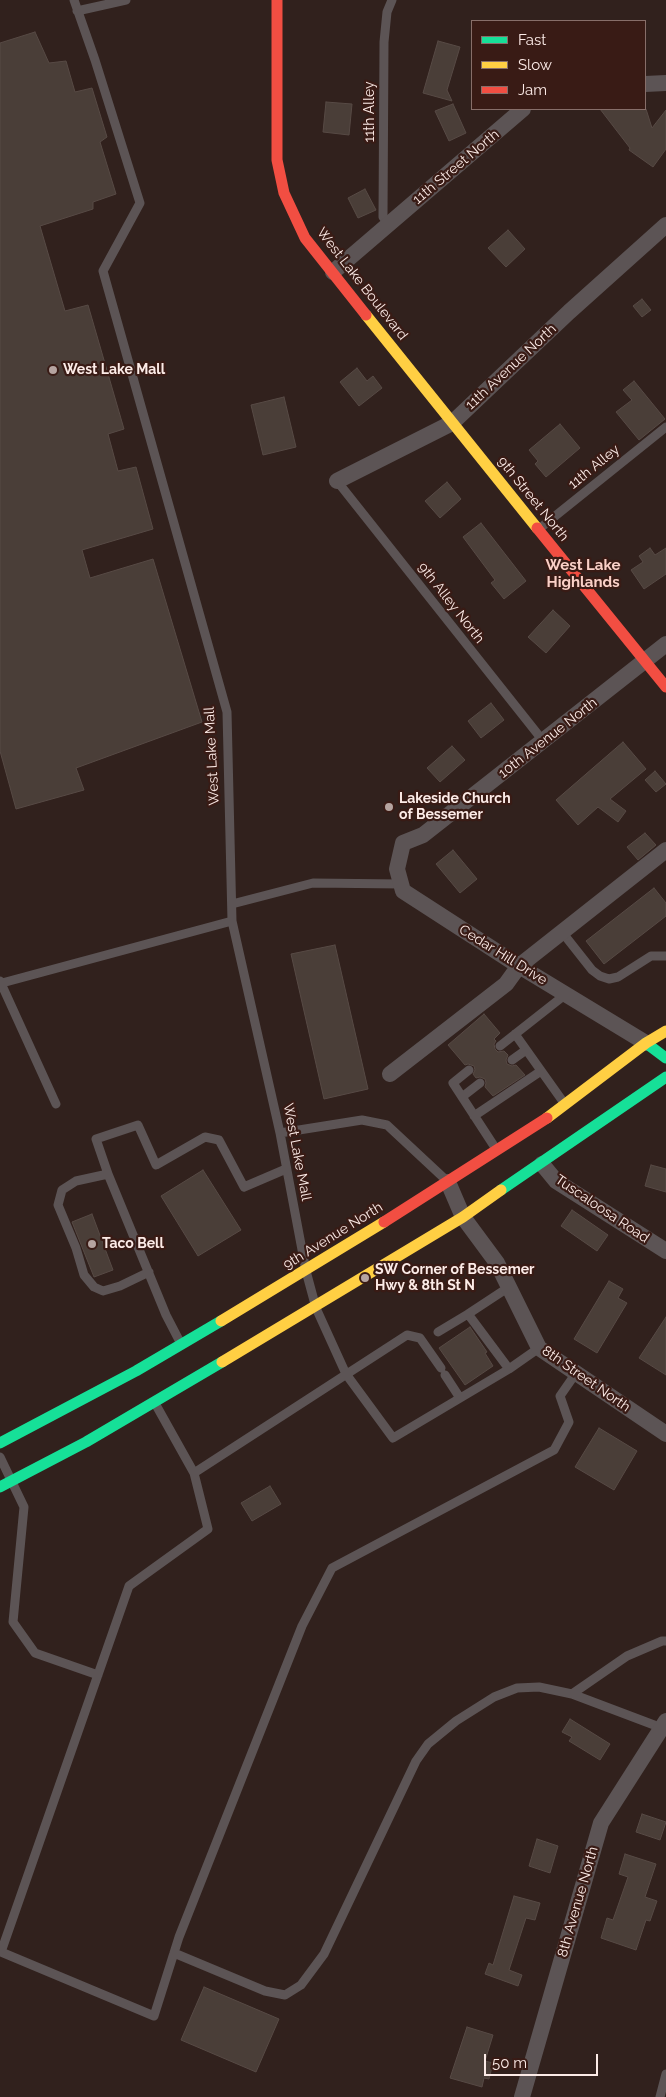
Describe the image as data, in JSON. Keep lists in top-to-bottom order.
{
  "streets": {
    "main road": ["West Lake Boulevard", "9th Street North", "9th Avenue North"],
    "street": [
      "11th Street North",
      "11th Avenue North",
      "10th Avenue North",
      "Cedar Hill Drive",
      "Tuscaloosa Road",
      "8th Street North",
      "8th Avenue North"
    ],
    "lane": ["11th Alley", "9th Alley North", "West Lake Mall"]
  },
  "crossings": [
    ["11th Alley", "11th Street North"],
    ["11th Alley", "9th Street North"],
    ["11th Street North", "West Lake Boulevard"],
    ["West Lake Boulevard", "11th Avenue North"],
    ["West Lake Boulevard", "9th Street North"],
    ["11th Avenue North", "9th Street North"],
    ["11th Avenue North", "9th Alley North"],
    ["9th Street North", "10th Avenue North"],
    ["9th Alley North", "10th Avenue North"],
    ["10th Avenue North", "Cedar Hill Drive"],
    ["West Lake Mall", "9th Avenue North"],
    ["Cedar Hill Drive", "9th Avenue North"],
    ["9th Avenue North", "8th Street North"]
  ],
  "districts": ["West Lake Highlands"],
  "places": [
    "West Lake Mall",
    "Lakeside Church of Bessemer",
    "Taco Bell",
    "SW Corner of Bessemer Hwy & 8th St N"
  ],
  "legend": ["Fast", "Slow", "Jam"],
  "scale_bar": "50 m"
}
